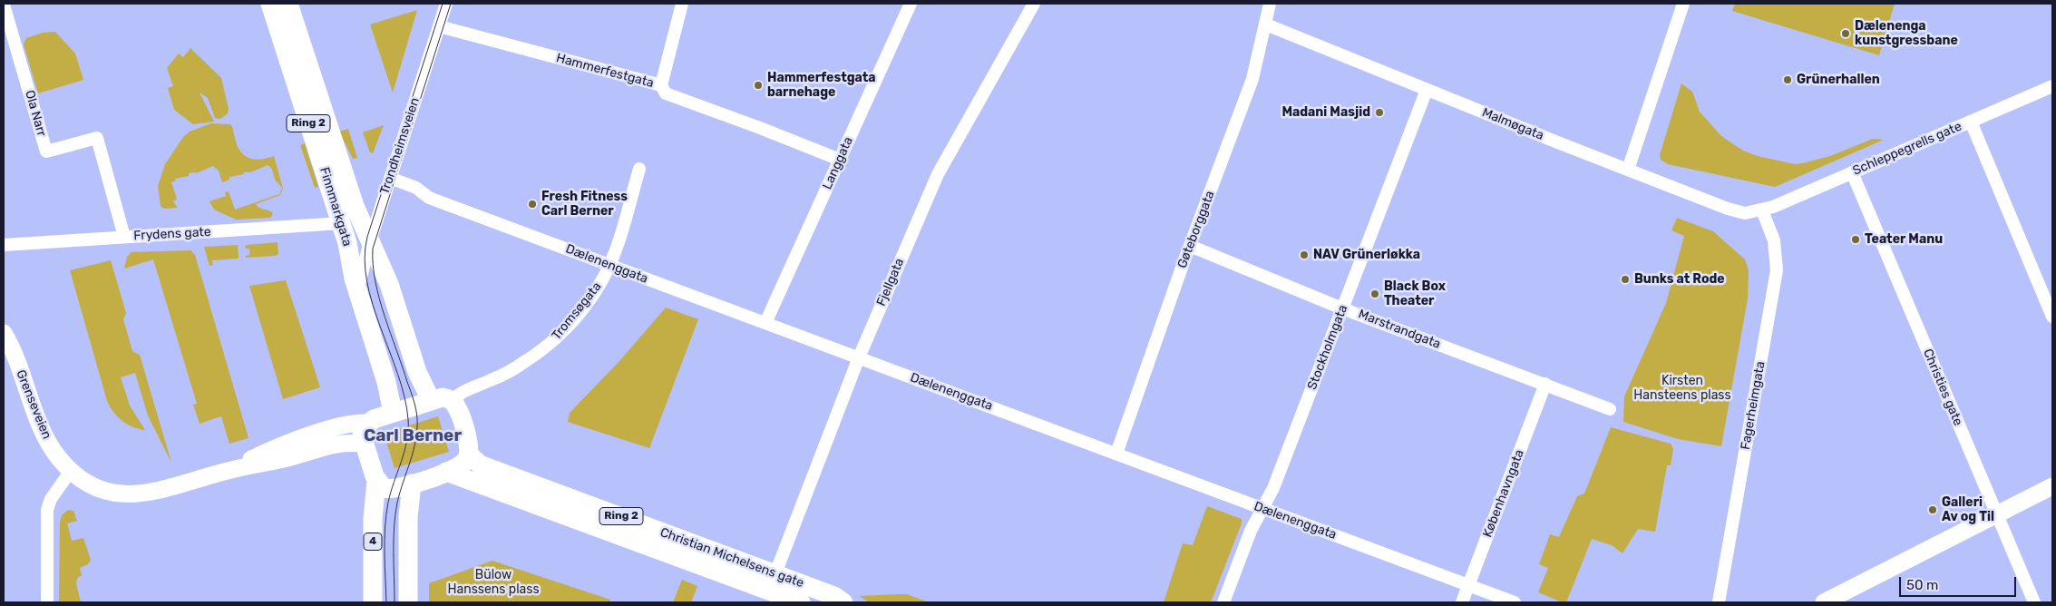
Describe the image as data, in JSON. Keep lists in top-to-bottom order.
{
  "streets": {
    "main road": [
      "Ring 2",
      "Finnmarkgata",
      "Grenseveien",
      "4",
      "Christian Michelsens gate"
    ],
    "street": [
      "Hammerfestgata",
      "Ola Narr",
      "Malmøgata",
      "Trondheimsveien",
      "Schleppegrells gate",
      "Langgata",
      "Gøteborggata",
      "Frydens gate",
      "Dælenenggata",
      "Fjellgata",
      "Tromsøgata",
      "Marstrandgata",
      "Stockholmgata",
      "Christies gate",
      "Fagerheimgata",
      "Københavngata"
    ]
  },
  "crossings": [
    ["Hammerfestgata", "Trondheimsveien"],
    ["Hammerfestgata", "Langgata"],
    ["Ola Narr", "Frydens gate"],
    ["Malmøgata", "Schleppegrells gate"],
    ["Malmøgata", "Gøteborggata"],
    ["Malmøgata", "Stockholmgata"],
    ["Malmøgata", "Fagerheimgata"],
    ["Trondheimsveien", "Finnmarkgata"],
    ["Trondheimsveien", "Dælenenggata"],
    ["Schleppegrells gate", "Christies gate"],
    ["Schleppegrells gate", "Fagerheimgata"],
    ["Langgata", "Dælenenggata"],
    ["Finnmarkgata", "Frydens gate"],
    ["Finnmarkgata", "Tromsøgata"],
    ["Finnmarkgata", "Grenseveien"],
    ["Finnmarkgata", "4"],
    ["Finnmarkgata", "Christian Michelsens gate"],
    ["Gøteborggata", "Dælenenggata"],
    ["Gøteborggata", "Marstrandgata"],
    ["Dælenenggata", "Fjellgata"],
    ["Dælenenggata", "Tromsøgata"],
    ["Dælenenggata", "Stockholmgata"],
    ["Dælenenggata", "Københavngata"],
    ["Fjellgata", "Christian Michelsens gate"],
    ["Tromsøgata", "Grenseveien"],
    ["Tromsøgata", "4"],
    ["Tromsøgata", "Christian Michelsens gate"],
    ["Marstrandgata", "Stockholmgata"],
    ["Marstrandgata", "Københavngata"],
    ["Grenseveien", "4"],
    ["Grenseveien", "Christian Michelsens gate"],
    ["4", "Christian Michelsens gate"]
  ],
  "districts": ["Carl Berner"],
  "parks": ["Kirsten Hansteens plass", "Bülow Hanssens plass"],
  "places": [
    "Dælenenga kunstgressbane",
    "Grünerhallen",
    "Hammerfestgata barnehage",
    "Madani Masjid",
    "Fresh Fitness Carl Berner",
    "Teater Manu",
    "NAV Grünerløkka",
    "Bunks at Rode",
    "Black Box Theater",
    "Galleri Av og Til"
  ],
  "scale_bar": "50 m"
}
